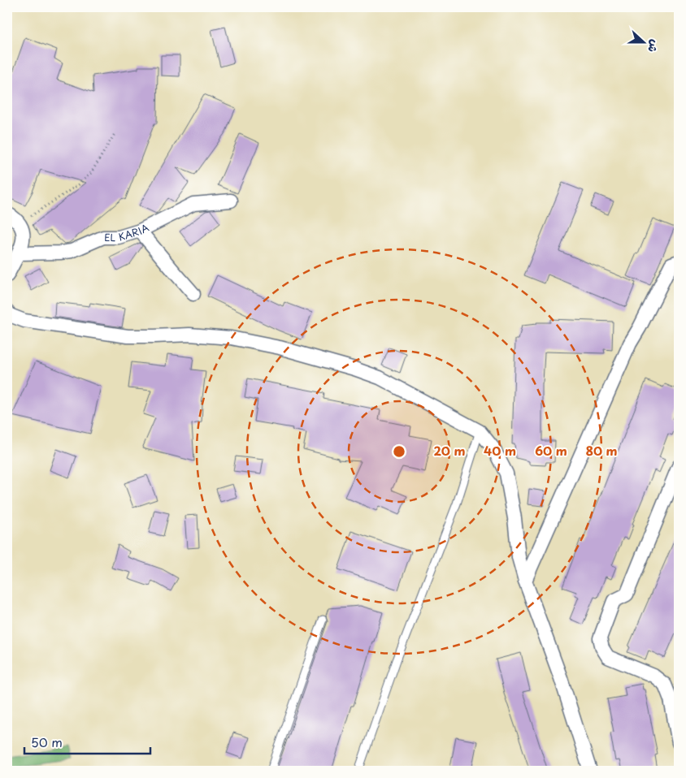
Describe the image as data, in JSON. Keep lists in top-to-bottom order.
{
  "streets": {
    "street": ["EL KARIA"]
  },
  "scale_bar": "50 m",
  "north": "right",
  "rings": [
    "20 m",
    "40 m",
    "60 m",
    "80 m"
  ]
}
